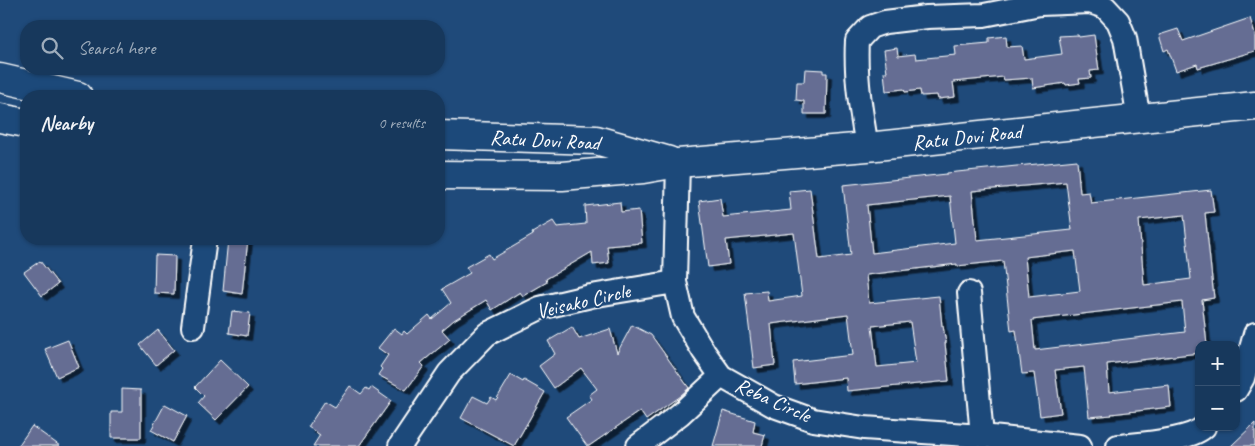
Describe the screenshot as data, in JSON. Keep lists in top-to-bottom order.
{
  "streets": {
    "main road": ["Ratu Dovi Road"],
    "street": ["Veisako Circle", "Reba Circle"]
  },
  "crossings": [
    ["Ratu Dovi Road", "Reba Circle"],
    ["Veisako Circle", "Reba Circle"]
  ],
  "page": {
    "search": "Search here",
    "heading": ["Nearby", "0 results"],
    "map_buttons": ["+", "−"]
  }
}
